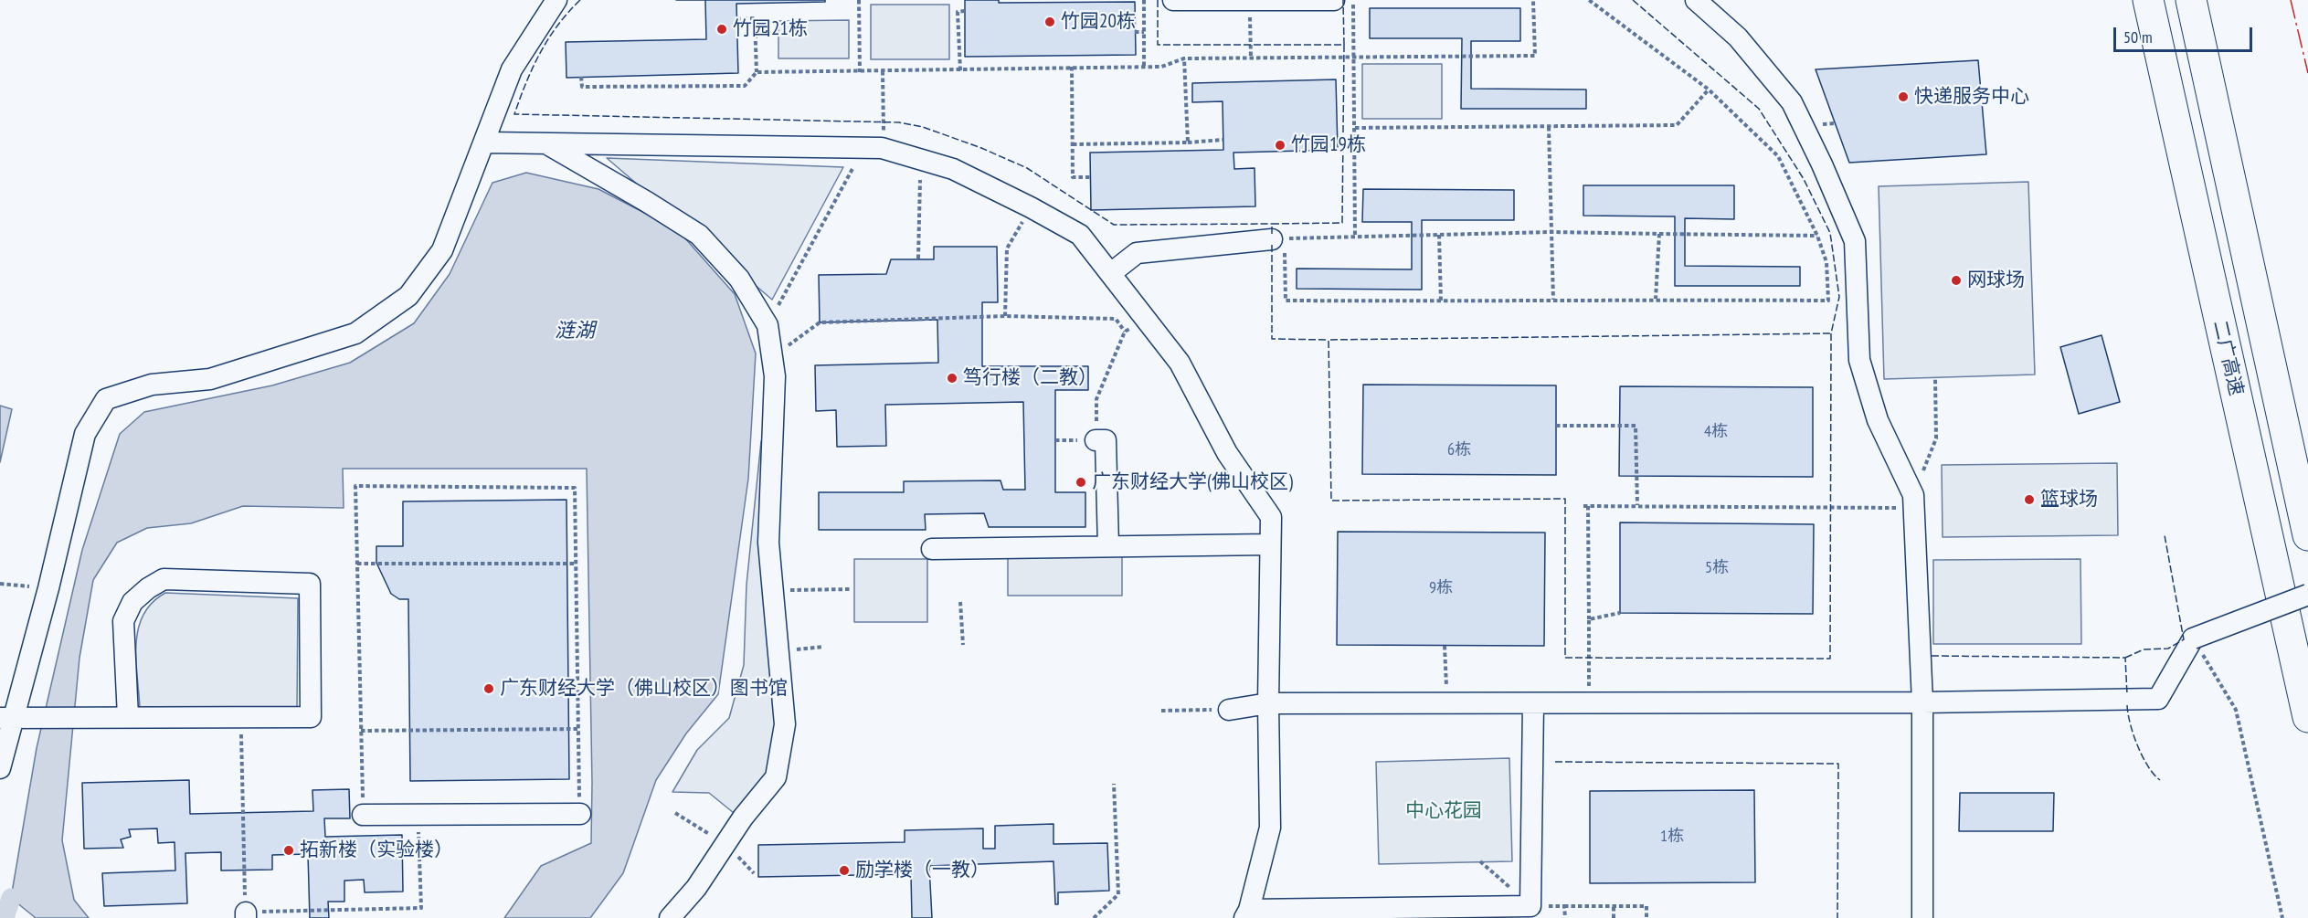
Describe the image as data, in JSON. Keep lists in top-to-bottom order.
{
  "streets": {
    "highway": ["二广高速"]
  },
  "water": ["涟湖"],
  "parks": ["中心花园"],
  "places": [
    "竹园20栋",
    "竹园21栋",
    "快递服务中心",
    "竹园19栋",
    "网球场",
    "笃行楼（二教）",
    "广东财经大学(佛山校区)",
    "篮球场",
    "广东财经大学（佛山校区）图书馆",
    "拓新楼（实验楼）",
    "励学楼（一教）"
  ],
  "house_numbers": [
    "4栋",
    "6栋",
    "5栋",
    "9栋",
    "1栋"
  ],
  "scale_bar": "50 m"
}
